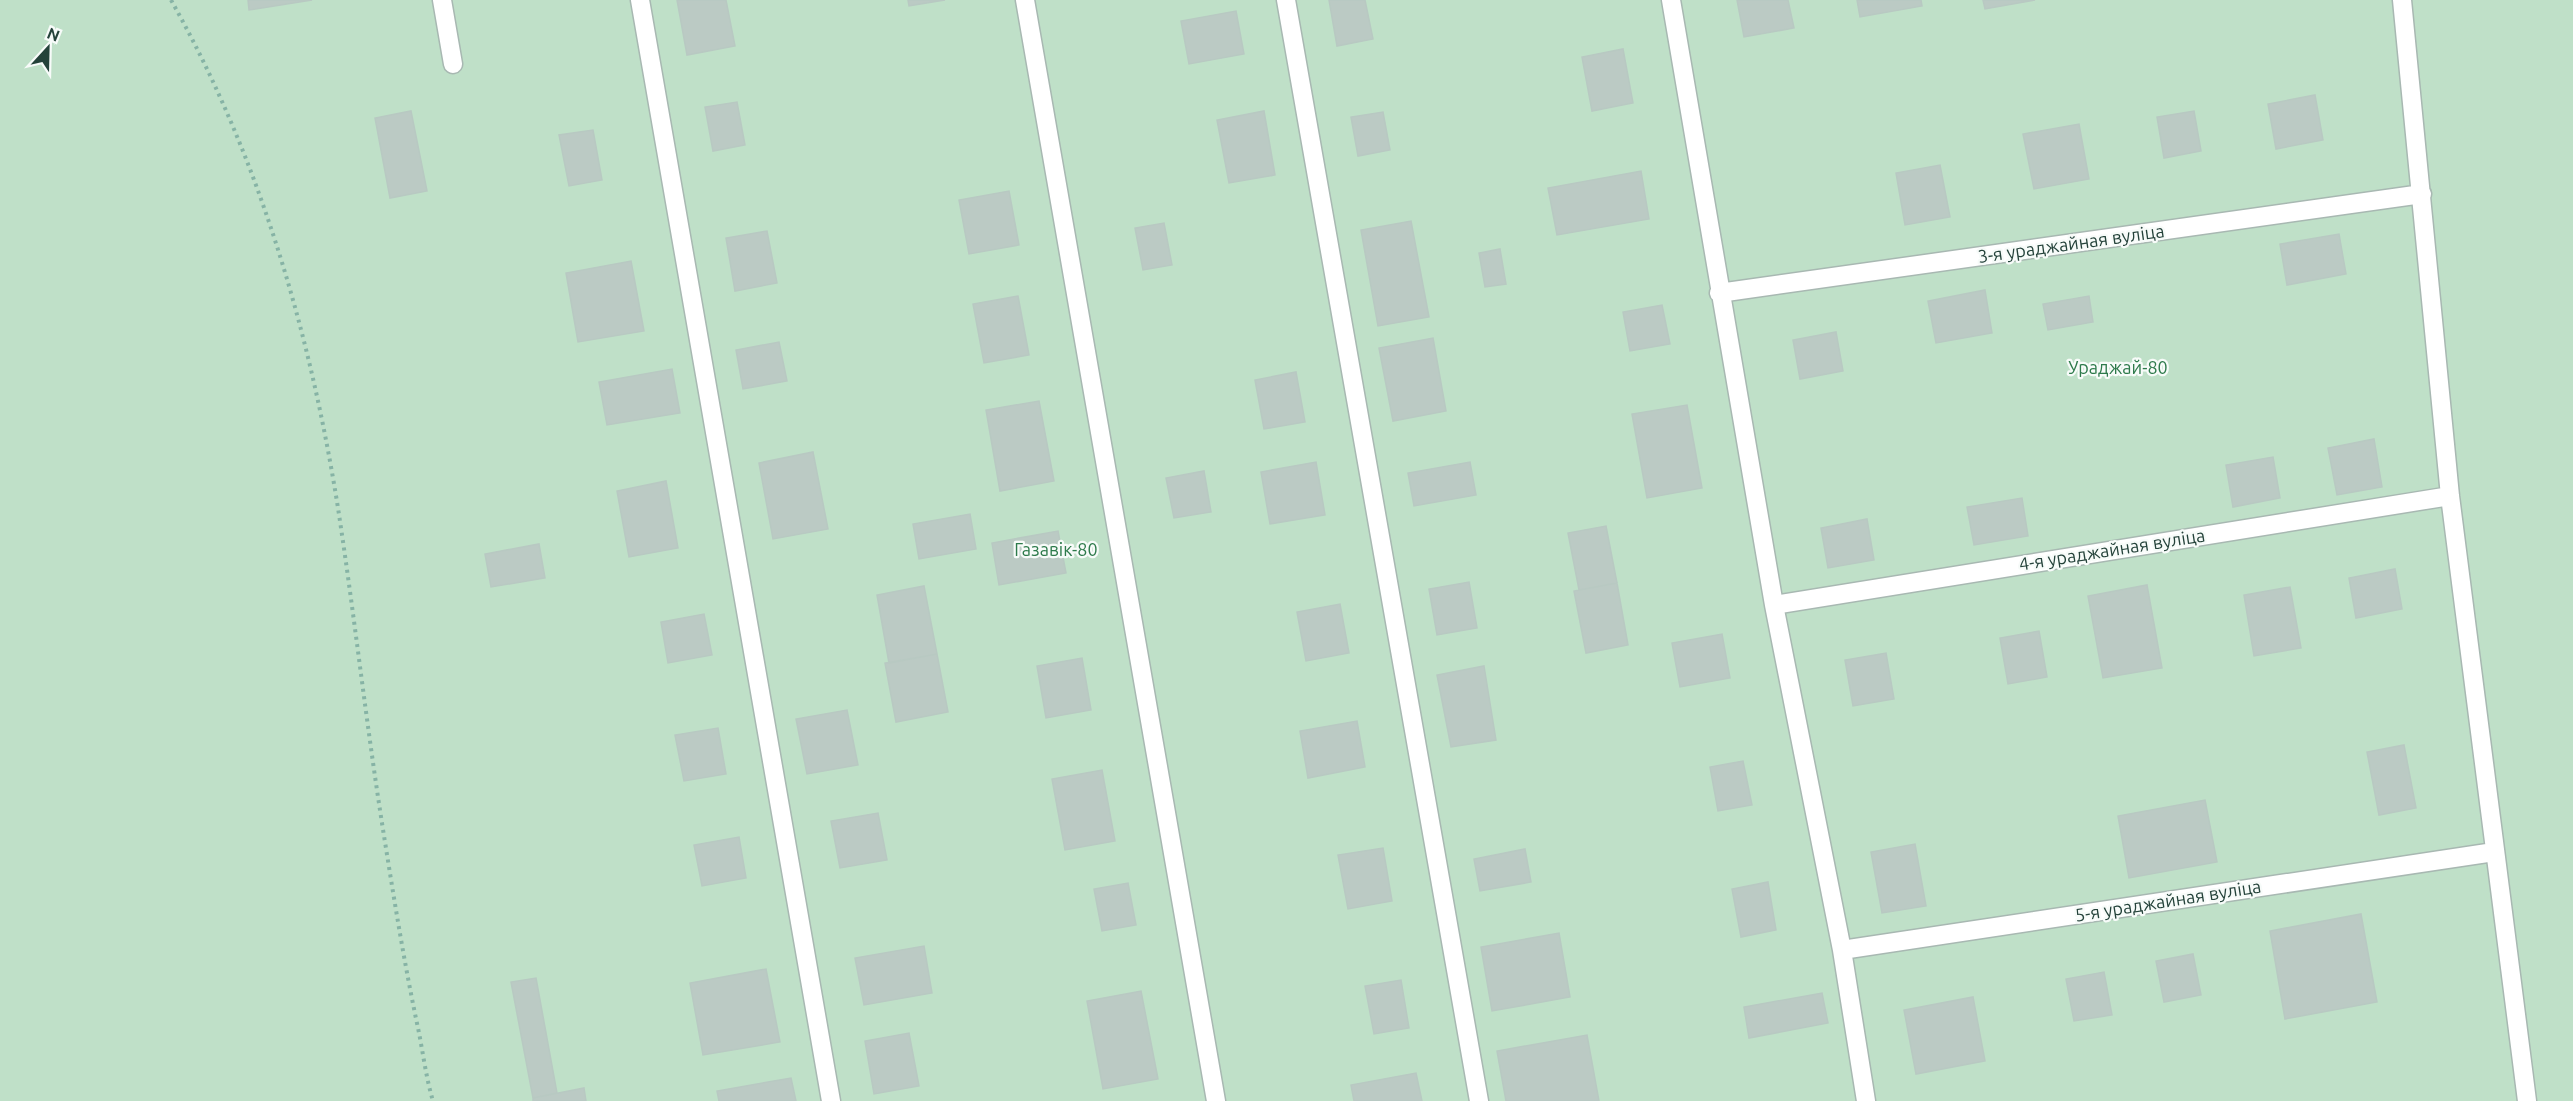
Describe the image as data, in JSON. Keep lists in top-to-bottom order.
{
  "streets": {
    "lane": ["3-я ураджайная вуліца", "4-я ураджайная вуліца", "5-я ураджайная вуліца"]
  },
  "parks": ["Ураджай-80", "Газавік-80"],
  "north": "top"
}
